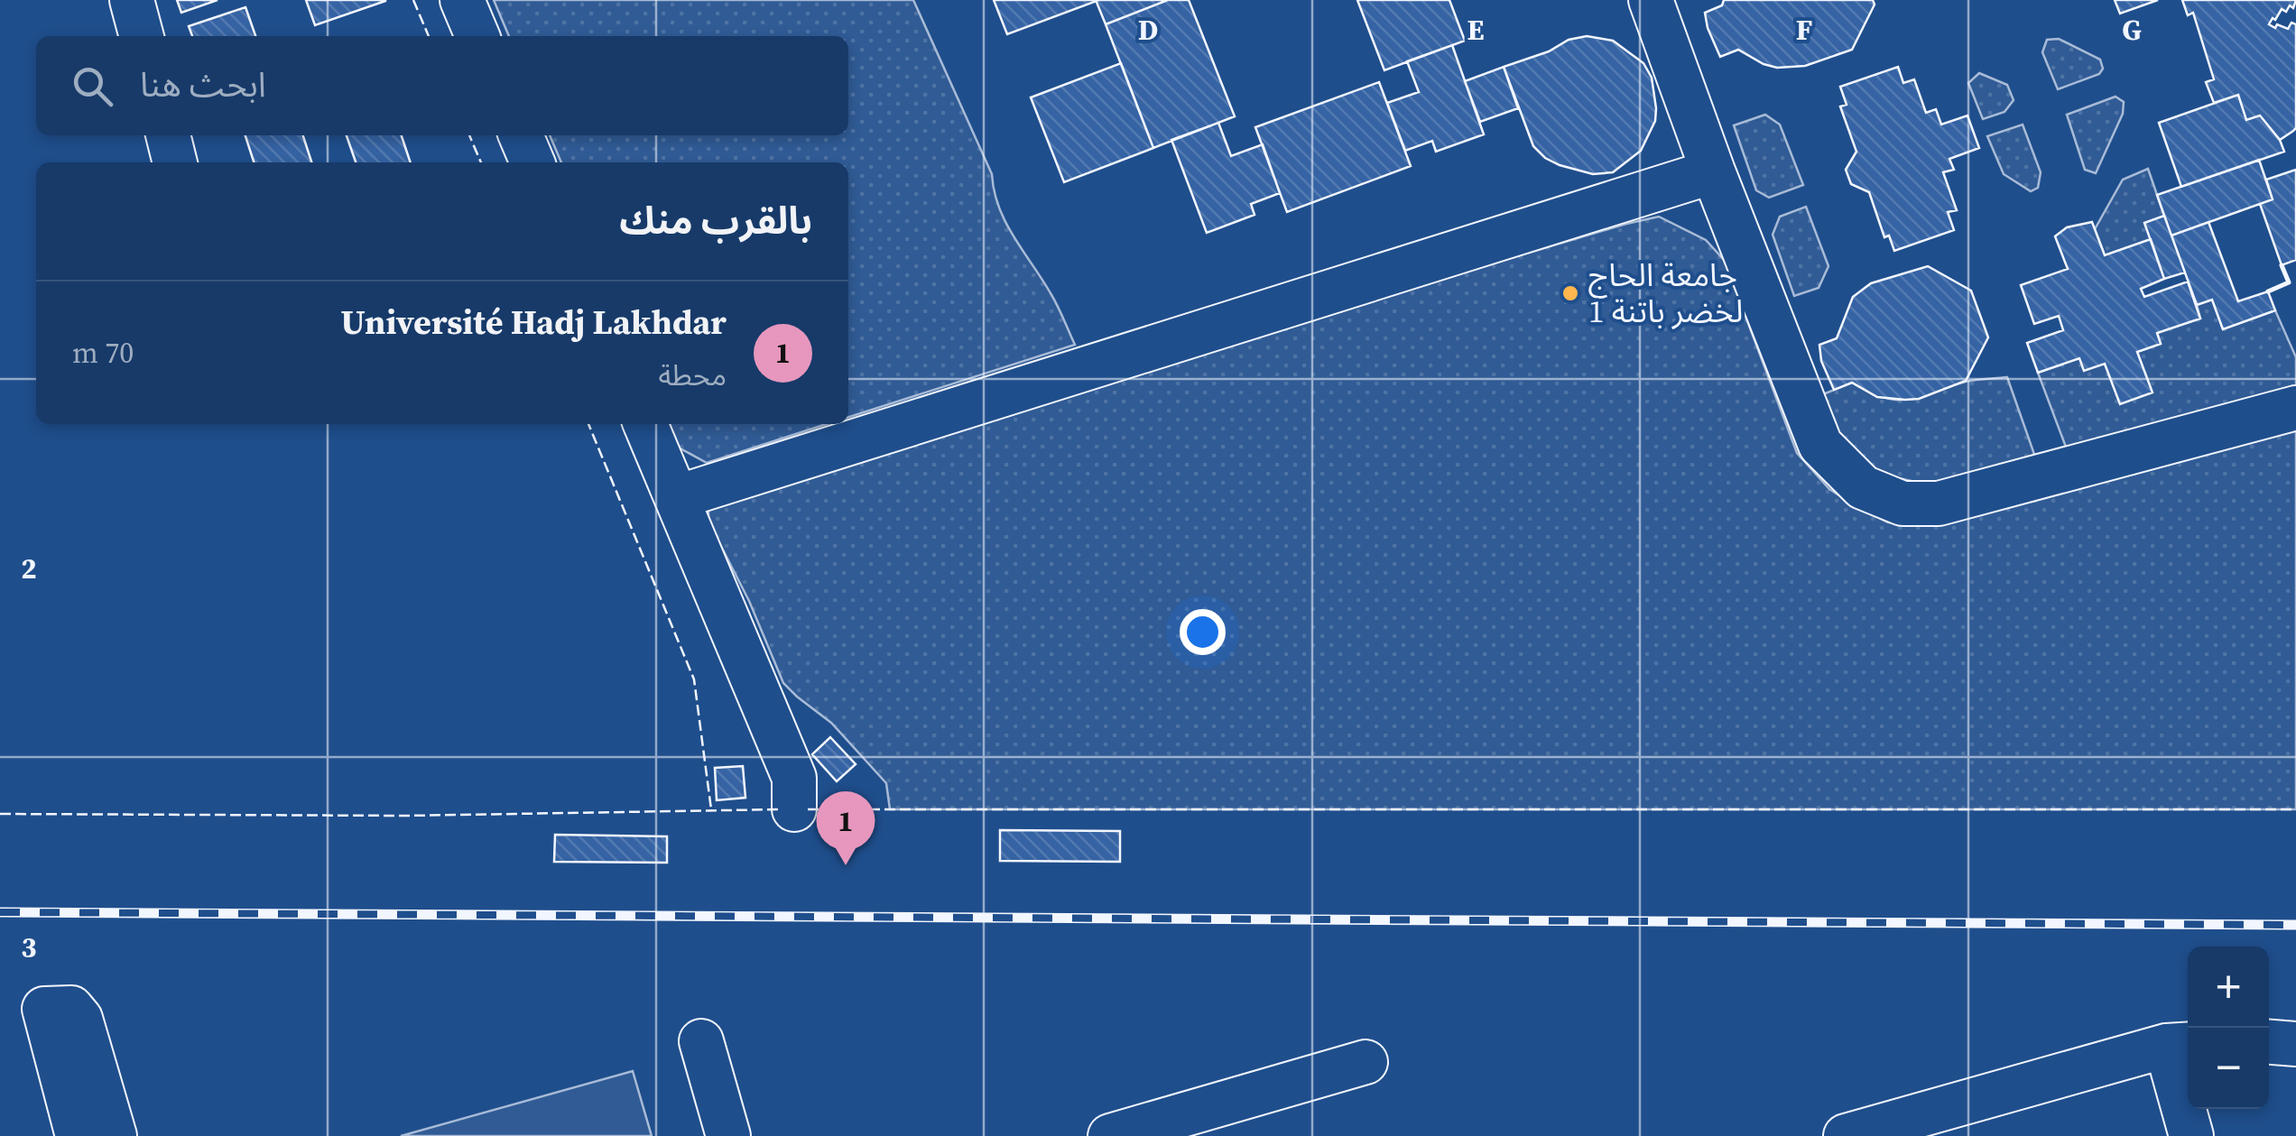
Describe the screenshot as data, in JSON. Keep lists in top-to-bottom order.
{
  "places": ["جامعة الحاج لخضر باتنة 1"],
  "page": {
    "search": "ابحث هنا",
    "heading": "بالقرب منك",
    "list": [
      {
        "mark": "1",
        "name": "Université Hadj Lakhdar",
        "note": "محطة",
        "value": "70 m"
      }
    ],
    "pins": "1",
    "map_buttons": ["+", "−"]
  },
  "grid": {
    "columns": [
      "D",
      "E",
      "F",
      "G"
    ],
    "rows": ["2", "3"]
  }
}
